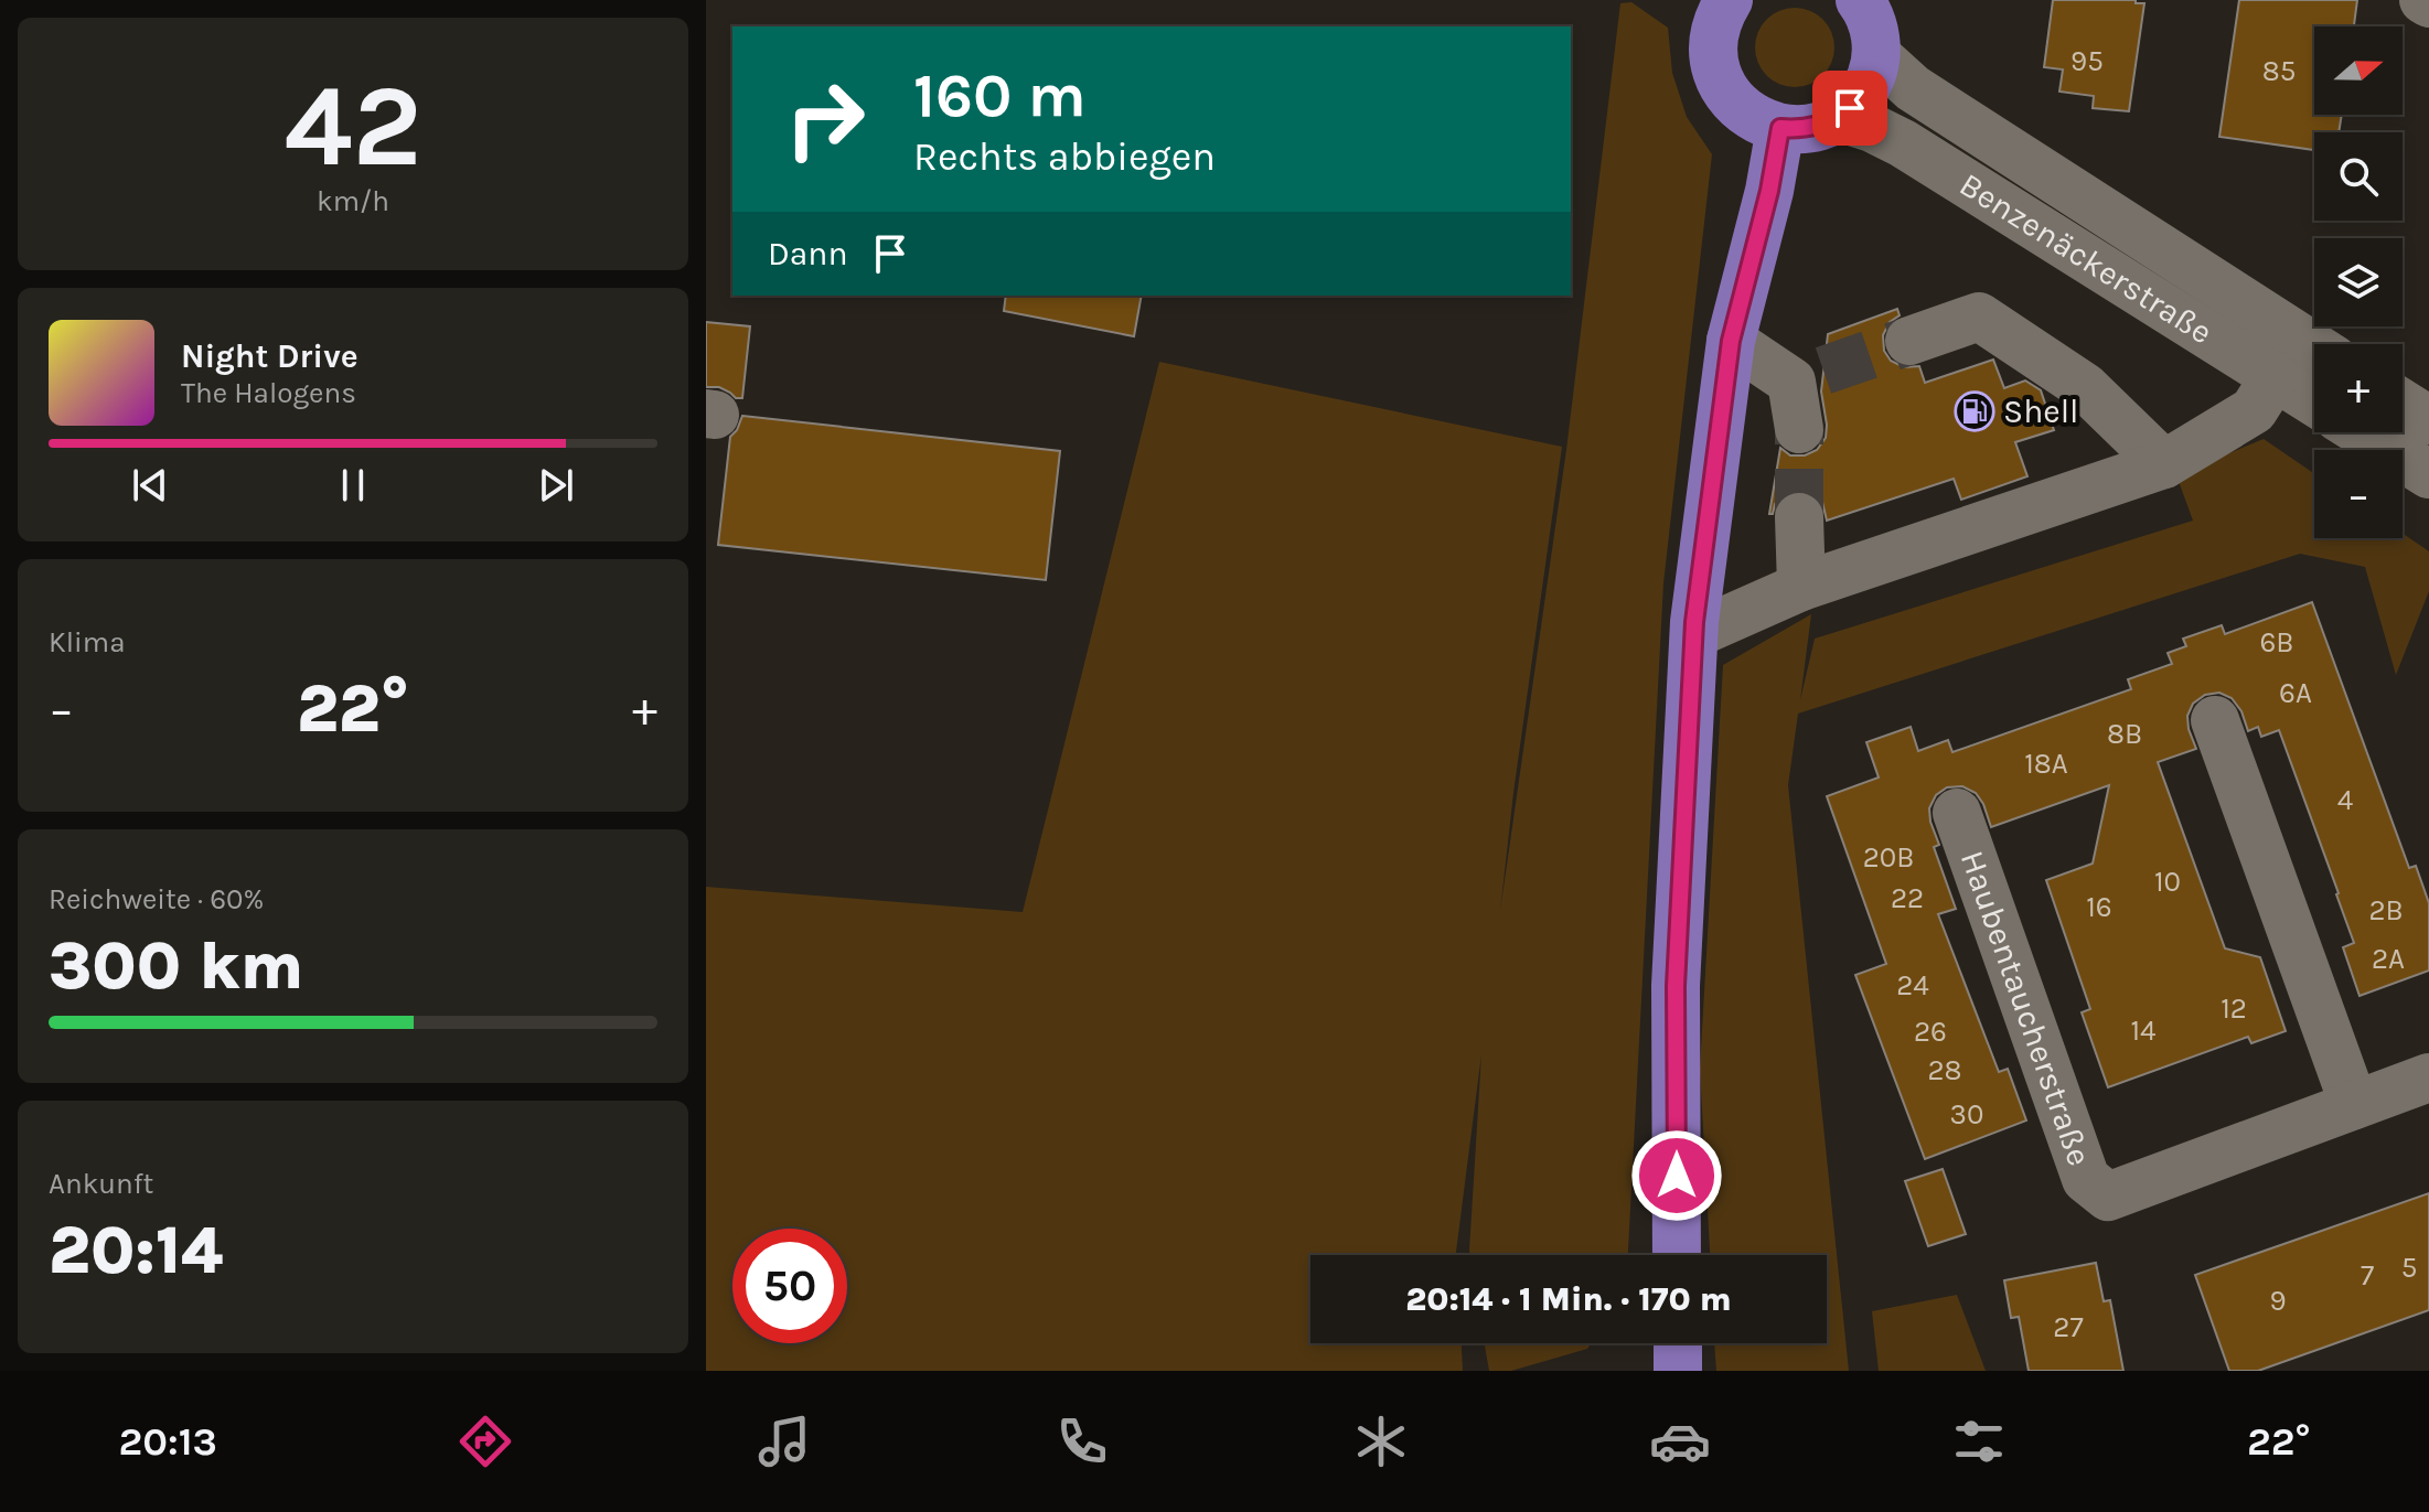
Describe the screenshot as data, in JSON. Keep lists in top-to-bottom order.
{
  "streets": {
    "street": ["Benzenäckerstraße", "Haubentaucherstraße"]
  },
  "places": {
    "fuel station": ["Shell"]
  },
  "house_numbers": [
    "95",
    "85",
    "6B",
    "6A",
    "8B",
    "18A",
    "4",
    "20B",
    "10",
    "22",
    "16",
    "2B",
    "2A",
    "24",
    "12",
    "14",
    "26",
    "28",
    "30",
    "5",
    "7",
    "9",
    "27"
  ],
  "north": "right",
  "page": {
    "tile": [
      ["42", "km/h"],
      "Klima",
      ["Reichweite · 60%", "300 km"],
      ["Ankunft", "20:14"]
    ],
    "map_buttons": ["+", "−"],
    "turn": ["160 m", "Rechts abbiegen"],
    "then": "Dann",
    "song": ["Night Drive", "The Halogens"],
    "heat": ["−", "22°", "+"],
    "limit": "50",
    "trip": "20:14 · 1 Min. · 170 m",
    "tabs": ["20:13", "22°"]
  }
}
